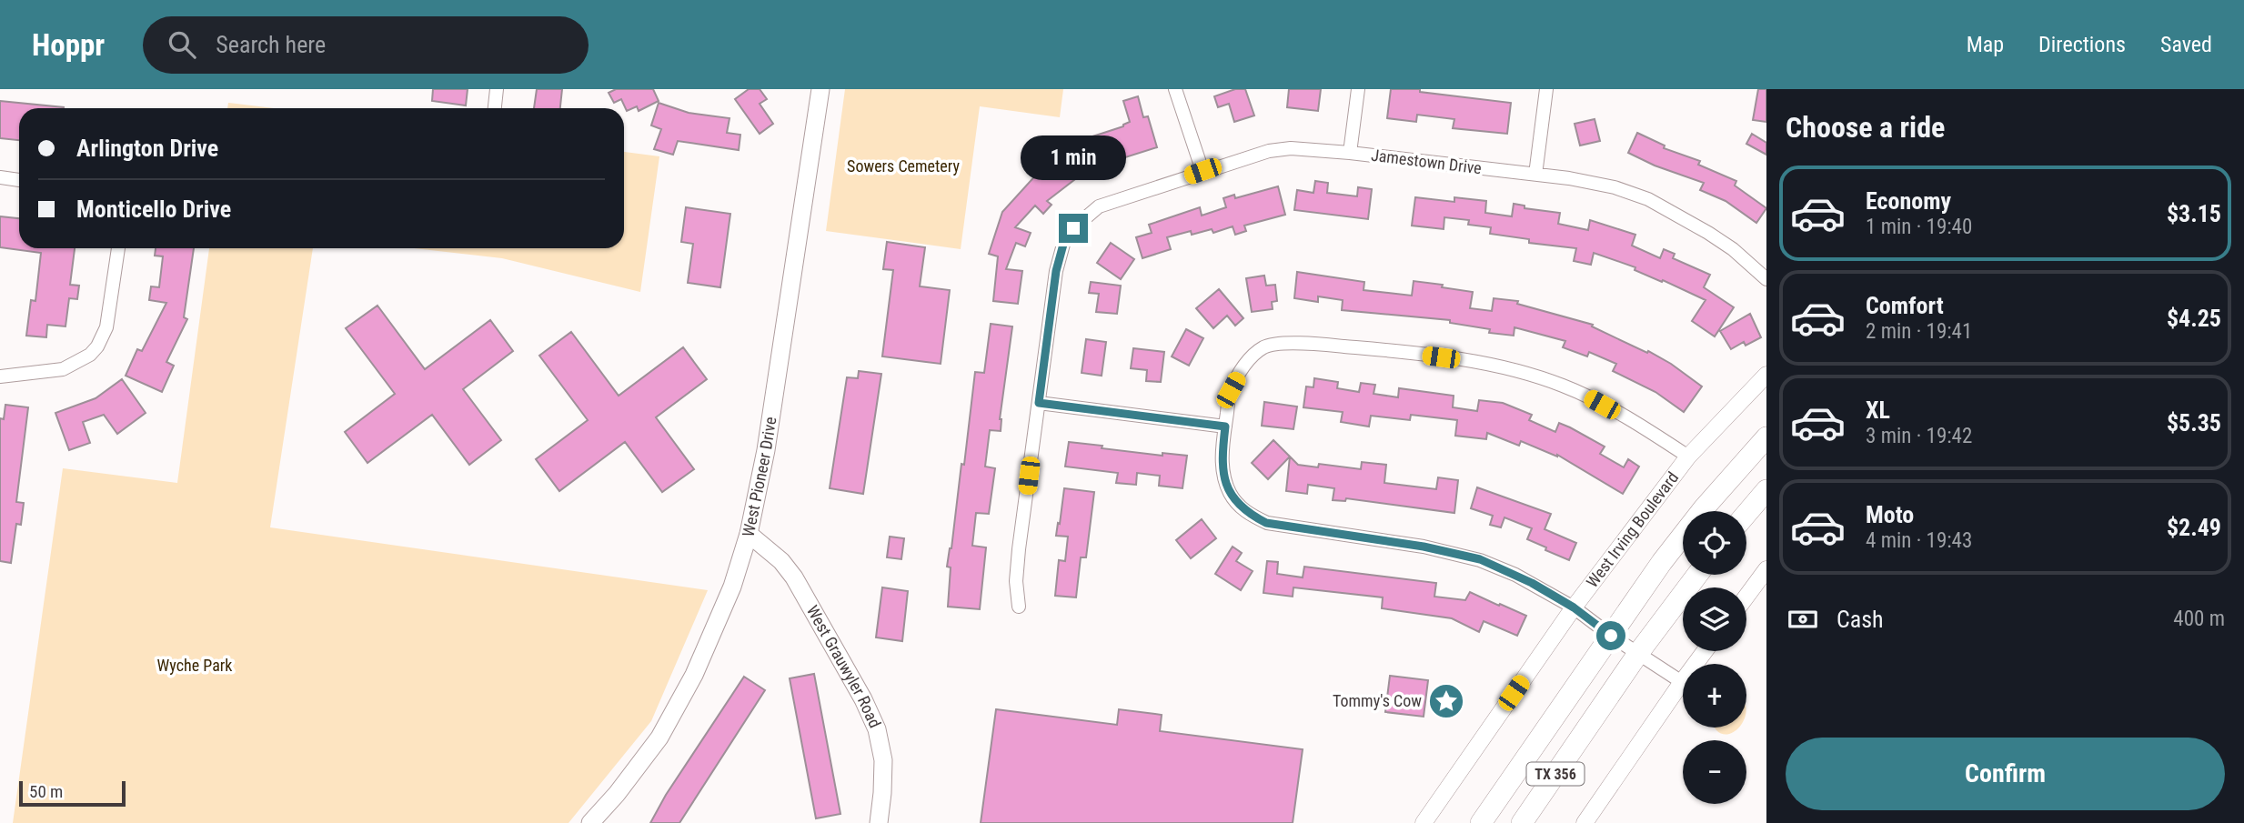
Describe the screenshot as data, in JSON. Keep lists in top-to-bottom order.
{
  "streets": {
    "main road": ["West Pioneer Drive", "West Grauwyler Road", "TX 356"],
    "street": ["Jamestown Drive", "West Irving Boulevard"]
  },
  "crossings": [
    ["West Pioneer Drive", "West Grauwyler Road"]
  ],
  "parks": ["Sowers Cemetery", "Wyche Park"],
  "places": {
    "place": ["Tommy's Cow"]
  },
  "scale_bar": "50 m",
  "page": {
    "header": "Hoppr",
    "search": "Search here",
    "nav": ["Map", "Directions", "Saved"],
    "heading": "Choose a ride",
    "banner": ["Arlington Drive", "Monticello Drive"],
    "bubble": "1 min",
    "list": [
      {
        "name": "Economy",
        "note": "1 min · 19:40",
        "value": "$3.15"
      },
      {
        "name": "Comfort",
        "note": "2 min · 19:41",
        "value": "$4.25"
      },
      {
        "name": "XL",
        "note": "3 min · 19:42",
        "value": "$5.35"
      },
      {
        "name": "Moto",
        "note": "4 min · 19:43",
        "value": "$2.49"
      }
    ],
    "map_buttons": ["+", "−"],
    "pay": ["Cash", "400 m"],
    "buttons": "Confirm",
    "scale": "50 m"
  }
}
